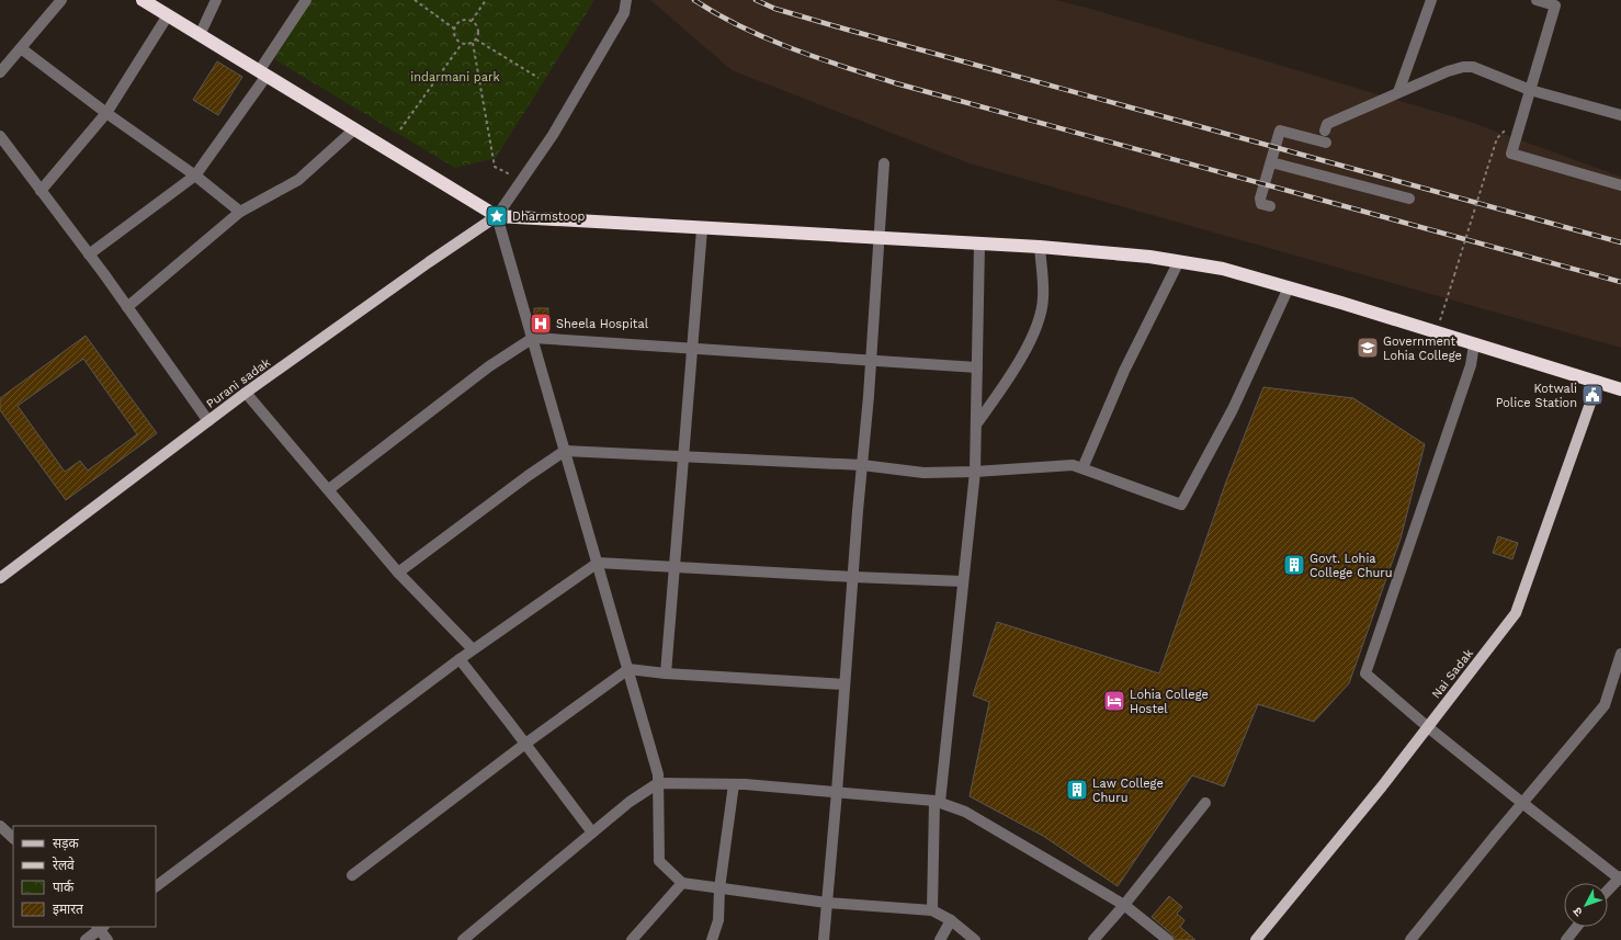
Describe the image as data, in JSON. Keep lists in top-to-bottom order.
{
  "streets": {
    "main road": ["Purani sadak", "Nai Sadak"]
  },
  "parks": ["indarmani park"],
  "places": {
    "place": ["Dharmstoop"],
    "hospital": ["Sheela Hospital"],
    "school or university": ["Government Lohia College"],
    "public building": ["Kotwali Police Station"],
    "building": ["Govt. Lohia College Churu", "Law College Churu"],
    "hotel": ["Lohia College Hostel"]
  },
  "legend": [
    "सड़क",
    "रेलवे",
    "पार्क",
    "इमारत"
  ],
  "north": "bottom left"
}
